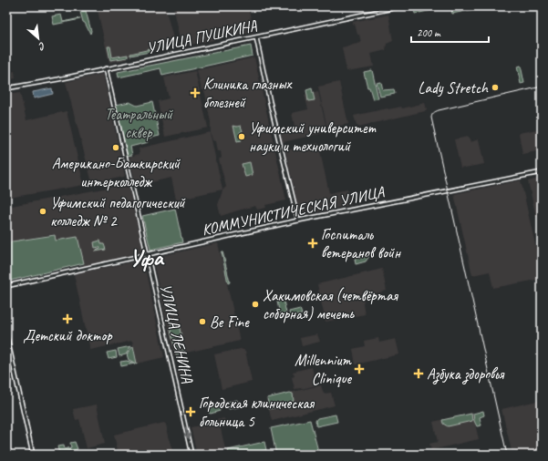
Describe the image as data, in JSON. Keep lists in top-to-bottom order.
{
  "streets": {
    "main road": ["УЛИЦА ПУШКИНА", "КОММУНИСТИЧЕСКАЯ УЛИЦА", "УЛИЦА ЛЕНИНА"]
  },
  "crossings": [
    ["УЛИЦА ПУШКИНА", "УЛИЦА ЛЕНИНА"],
    ["КОММУНИСТИЧЕСКАЯ УЛИЦА", "УЛИЦА ЛЕНИНА"]
  ],
  "one_way": ["УЛИЦА ЛЕНИНА"],
  "districts": ["Уфа"],
  "parks": ["Театральный сквер"],
  "places": {
    "other": [
      "Lady Stretch",
      "Уфимский университет науки и технологий",
      "Американо-Башкирский интерколледж",
      "Уфимский педагогический колледж № 2",
      "Хакимовская (четвёртая соборная) мечеть",
      "Be Fine"
    ],
    "health": [
      "Клиника глазных болезней",
      "Госпиталь ветеранов войн",
      "Детский доктор",
      "Millennium Clinique",
      "Азбука здоровья",
      "Городская клиническая больница 5"
    ]
  },
  "scale_bar": "200 m",
  "north": "bottom right"
}
